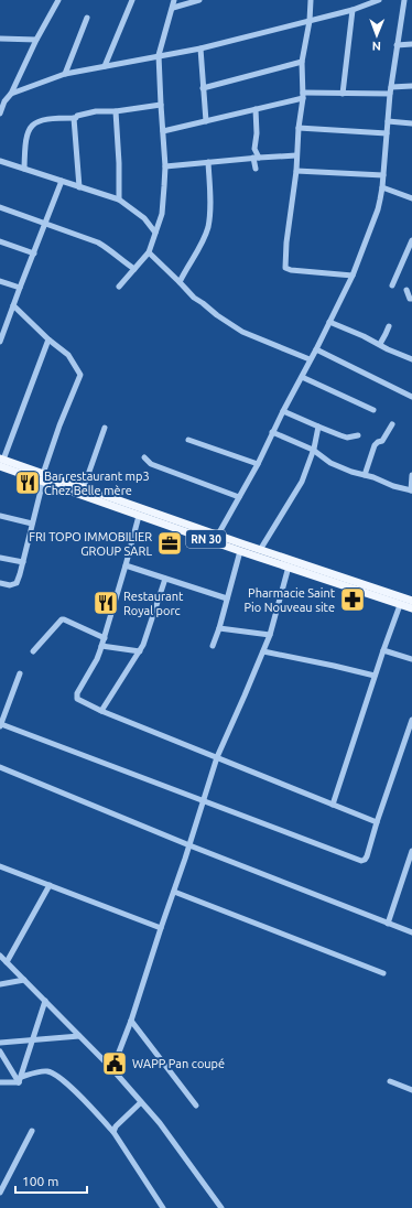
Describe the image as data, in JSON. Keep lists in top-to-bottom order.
{
  "streets": {
    "main road": ["RN 30"]
  },
  "places": {
    "restaurant": ["Bar restaurant mp3 Chez Belle mère", "Restaurant Royal porc"],
    "office": ["FRI TOPO IMMOBILIER GROUP SARL"],
    "pharmacy": ["Pharmacie Saint Pio Nouveau site"],
    "public building": ["WAPP Pan coupé"]
  },
  "scale_bar": "100 m",
  "north": "bottom"
}
